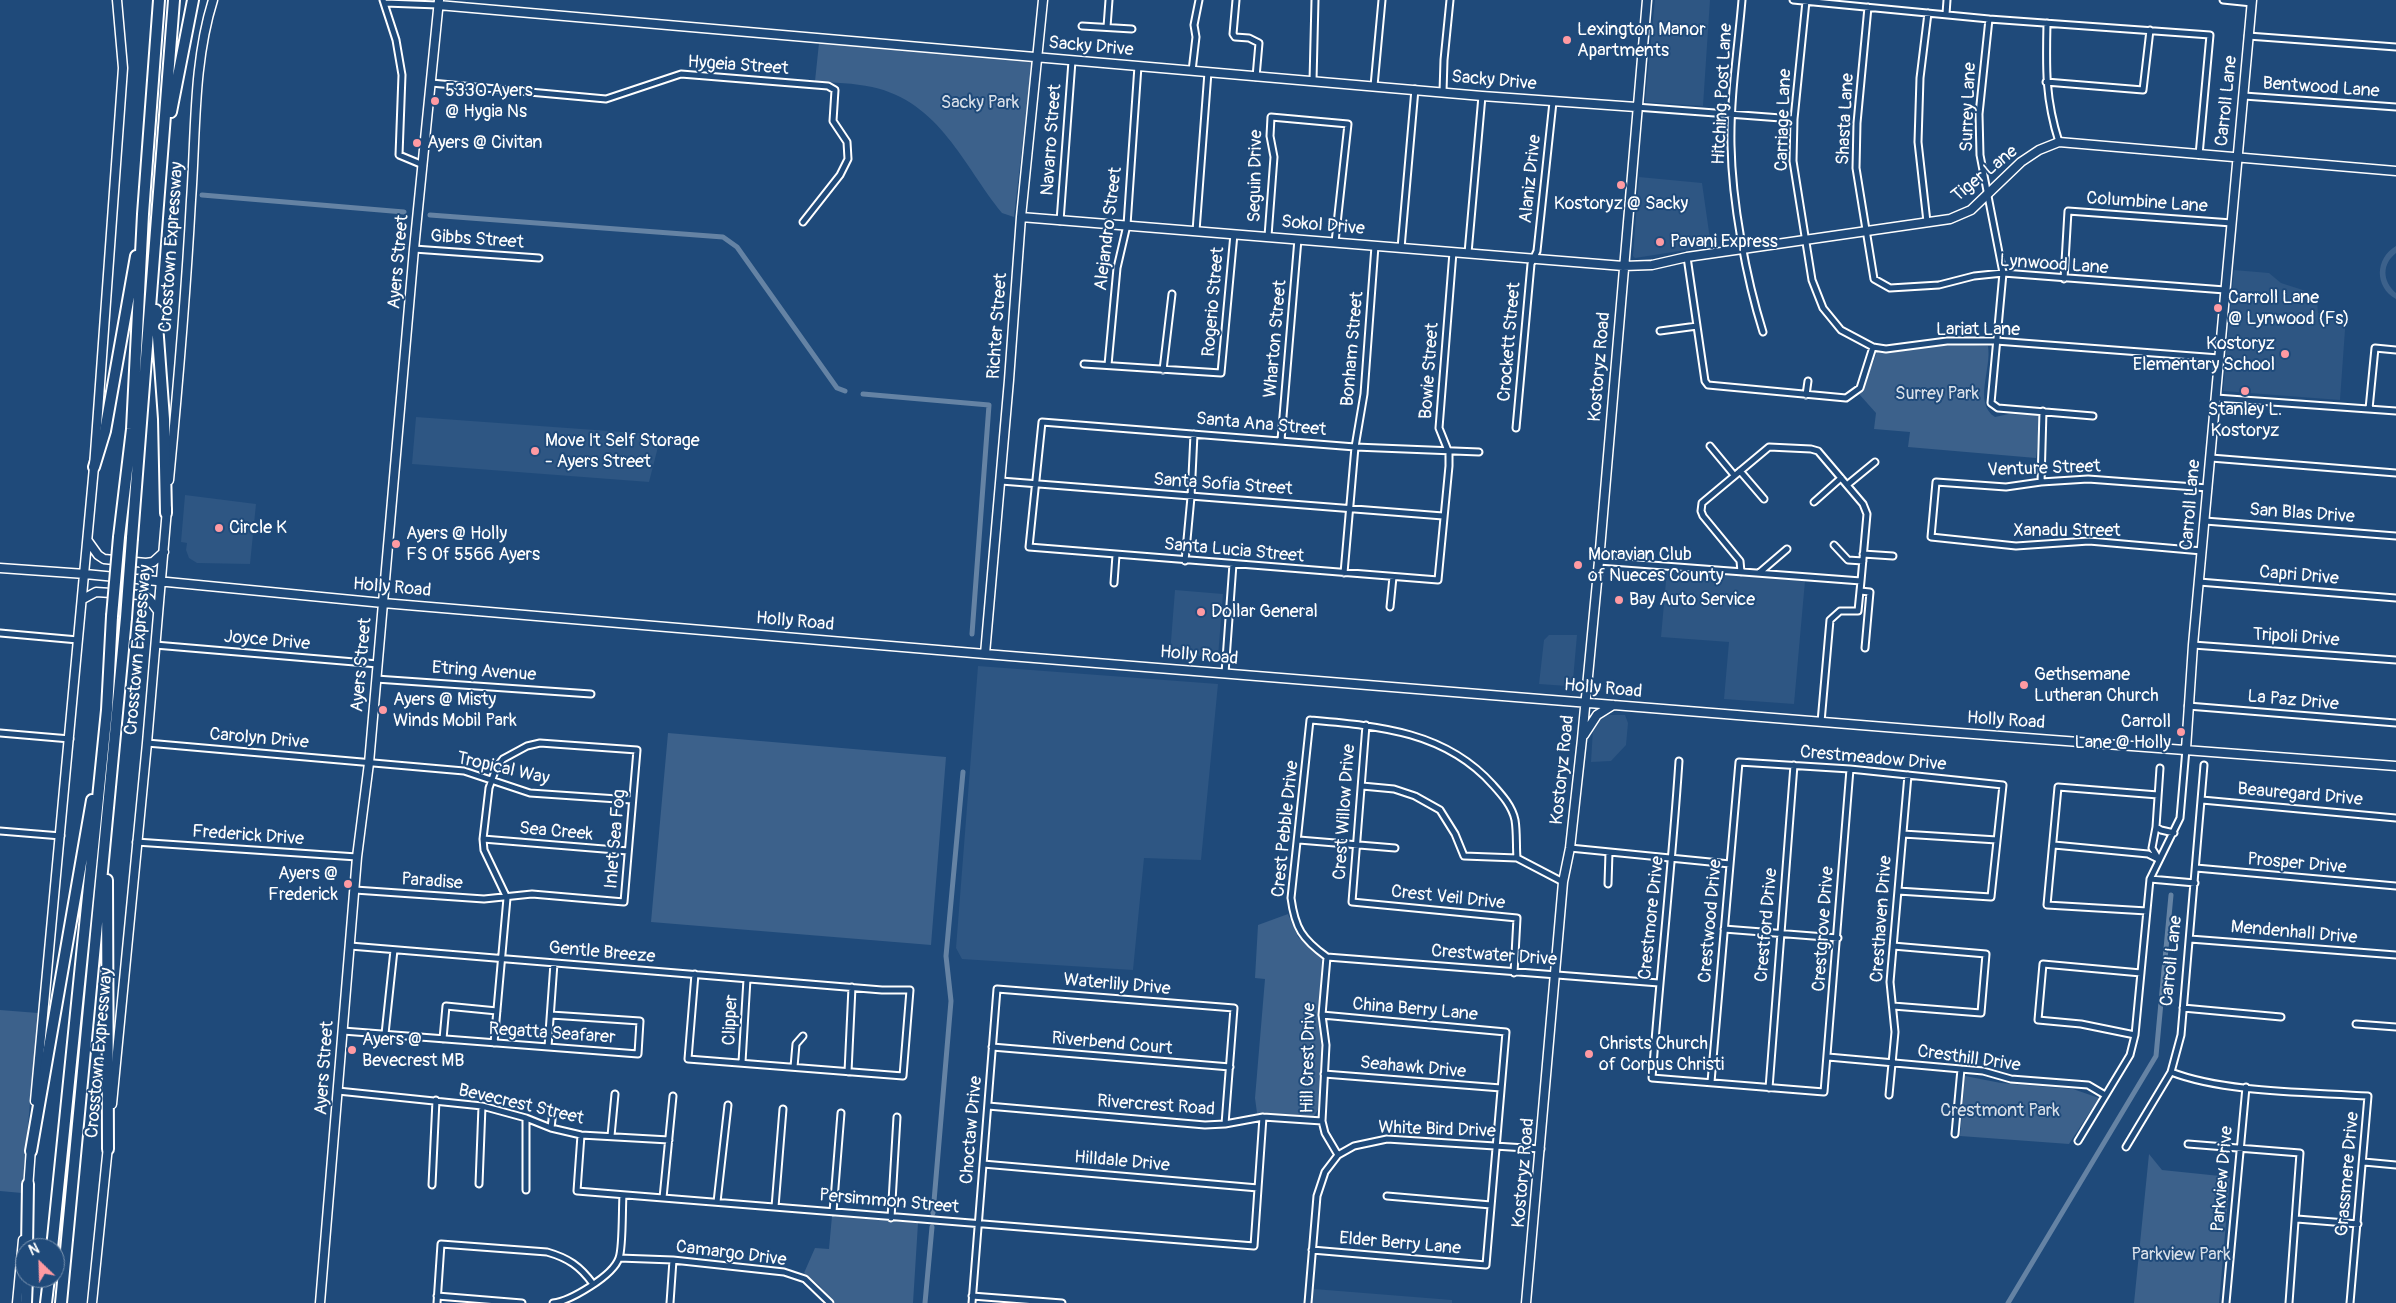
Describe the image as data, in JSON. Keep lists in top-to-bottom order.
{
  "streets": {
    "highway": ["Crosstown Expressway"],
    "main road": [
      "Sacky Drive",
      "Carroll Lane",
      "Tiger Lane",
      "Sokol Drive",
      "Ayers Street",
      "Richter Street",
      "Kostoryz Road",
      "Holly Road"
    ],
    "street": [
      "Hygeia Street",
      "Bentwood Lane",
      "Hitching Post Lane",
      "Surrey Lane",
      "Shasta Lane",
      "Carriage Lane",
      "Navarro Street",
      "Seguin Drive",
      "Alaniz Drive",
      "Columbine Lane",
      "Alejandro Street",
      "Gibbs Street",
      "Lynwood Lane",
      "Rogerio Street",
      "Lariat Lane",
      "Wharton Street",
      "Crockett Street",
      "Bonham Street",
      "Bowie Street",
      "Santa Ana Street",
      "Venture Street",
      "Santa Sofia Street",
      "San Blas Drive",
      "Xanadu Street",
      "Santa Lucia Street",
      "Capri Drive",
      "Tripoli Drive",
      "Joyce Drive",
      "Etring Avenue",
      "La Paz Drive",
      "Carolyn Drive",
      "Crestmeadow Drive",
      "Tropical Way",
      "Beauregard Drive",
      "Crest Willow Drive",
      "Crest Pebble Drive",
      "Sea Creek",
      "Frederick Drive",
      "Inlet Sea Fog",
      "Prosper Drive",
      "Paradise",
      "Crest Veil Drive",
      "Crestmore Drive",
      "Cresthaven Drive",
      "Crestwood Drive",
      "Crestford Drive",
      "Crestgrove Drive",
      "Mendenhall Drive",
      "Gentle Breeze",
      "Crestwater Drive",
      "Waterlily Drive",
      "China Berry Lane",
      "Clipper",
      "Regatta Seafarer",
      "Riverbend Court",
      "Hill Crest Drive",
      "Cresthill Drive",
      "Seahawk Drive",
      "Bevecrest Street",
      "Rivercrest Road",
      "Choctaw Drive",
      "White Bird Drive",
      "Hilldale Drive",
      "Grassmere Drive",
      "Parkview Drive",
      "Persimmon Street",
      "Elder Berry Lane",
      "Camargo Drive"
    ]
  },
  "crossings": [
    ["Sacky Drive", "Hitching Post Lane"],
    ["Sacky Drive", "Carriage Lane"],
    ["Sacky Drive", "Navarro Street"],
    ["Sacky Drive", "Alaniz Drive"],
    ["Sacky Drive", "Alejandro Street"],
    ["Sacky Drive", "Ayers Street"],
    ["Sacky Drive", "Richter Street"],
    ["Sacky Drive", "Kostoryz Road"],
    ["Hygeia Street", "Ayers Street"],
    ["Bentwood Lane", "Carroll Lane"],
    ["Hitching Post Lane", "Tiger Lane"],
    ["Carroll Lane", "Tiger Lane"],
    ["Carroll Lane", "Columbine Lane"],
    ["Carroll Lane", "Lynwood Lane"],
    ["Carroll Lane", "Lariat Lane"],
    ["Carroll Lane", "Venture Street"],
    ["Carroll Lane", "San Blas Drive"],
    ["Carroll Lane", "Xanadu Street"],
    ["Carroll Lane", "Capri Drive"],
    ["Carroll Lane", "Holly Road"],
    ["Carroll Lane", "Tripoli Drive"],
    ["Carroll Lane", "La Paz Drive"],
    ["Carroll Lane", "Beauregard Drive"],
    ["Carroll Lane", "Prosper Drive"],
    ["Carroll Lane", "Mendenhall Drive"],
    ["Carroll Lane", "Cresthill Drive"],
    ["Carroll Lane", "Grassmere Drive"],
    ["Surrey Lane", "Tiger Lane"],
    ["Surrey Lane", "Lynwood Lane"],
    ["Surrey Lane", "Lariat Lane"],
    ["Shasta Lane", "Tiger Lane"],
    ["Shasta Lane", "Lynwood Lane"],
    ["Carriage Lane", "Tiger Lane"],
    ["Carriage Lane", "Lariat Lane"],
    ["Navarro Street", "Sokol Drive"],
    ["Tiger Lane", "Sokol Drive"],
    ["Tiger Lane", "Lynwood Lane"],
    ["Tiger Lane", "Lariat Lane"],
    ["Tiger Lane", "Kostoryz Road"],
    ["Seguin Drive", "Sokol Drive"],
    ["Alaniz Drive", "Sokol Drive"],
    ["Alaniz Drive", "Crockett Street"],
    ["Columbine Lane", "Lynwood Lane"],
    ["Sokol Drive", "Alejandro Street"],
    ["Sokol Drive", "Rogerio Street"],
    ["Sokol Drive", "Richter Street"],
    ["Sokol Drive", "Wharton Street"],
    ["Sokol Drive", "Crockett Street"],
    ["Sokol Drive", "Bonham Street"],
    ["Sokol Drive", "Kostoryz Road"],
    ["Sokol Drive", "Bowie Street"],
    ["Gibbs Street", "Ayers Street"],
    ["Crosstown Expressway", "Holly Road"],
    ["Crosstown Expressway", "Joyce Drive"],
    ["Crosstown Expressway", "Carolyn Drive"],
    ["Crosstown Expressway", "Frederick Drive"],
    ["Ayers Street", "Holly Road"],
    ["Ayers Street", "Joyce Drive"],
    ["Ayers Street", "Etring Avenue"],
    ["Ayers Street", "Carolyn Drive"],
    ["Ayers Street", "Tropical Way"],
    ["Ayers Street", "Frederick Drive"],
    ["Ayers Street", "Paradise"],
    ["Ayers Street", "Gentle Breeze"],
    ["Ayers Street", "Regatta Seafarer"],
    ["Ayers Street", "Bevecrest Street"],
    ["Richter Street", "Santa Sofia Street"],
    ["Richter Street", "Holly Road"],
    ["Wharton Street", "Santa Ana Street"],
    ["Bonham Street", "Santa Ana Street"],
    ["Bonham Street", "Santa Sofia Street"],
    ["Bonham Street", "Santa Lucia Street"],
    ["Kostoryz Road", "Holly Road"],
    ["Kostoryz Road", "Crestwater Drive"],
    ["Kostoryz Road", "White Bird Drive"],
    ["Bowie Street", "Santa Ana Street"],
    ["Bowie Street", "Santa Sofia Street"],
    ["Bowie Street", "Santa Lucia Street"],
    ["Santa Ana Street", "Santa Sofia Street"],
    ["Santa Ana Street", "Santa Lucia Street"],
    ["Venture Street", "Xanadu Street"],
    ["Santa Sofia Street", "Santa Lucia Street"],
    ["Carolyn Drive", "Tropical Way"],
    ["Crestmeadow Drive", "Cresthaven Drive"],
    ["Crestmeadow Drive", "Crestwood Drive"],
    ["Crestmeadow Drive", "Crestford Drive"],
    ["Crestmeadow Drive", "Crestgrove Drive"],
    ["Tropical Way", "Inlet Sea Fog"],
    ["Crest Willow Drive", "Crest Pebble Drive"],
    ["Crest Willow Drive", "Crest Veil Drive"],
    ["Crest Pebble Drive", "Crestwater Drive"],
    ["Crest Pebble Drive", "Hill Crest Drive"],
    ["Sea Creek", "Inlet Sea Fog"],
    ["Inlet Sea Fog", "Paradise"],
    ["Crest Veil Drive", "Crestwater Drive"],
    ["Crestmore Drive", "Crestwood Drive"],
    ["Crestmore Drive", "Crestwater Drive"],
    ["Cresthaven Drive", "Cresthill Drive"],
    ["Crestford Drive", "Crestgrove Drive"],
    ["Crestgrove Drive", "Cresthill Drive"],
    ["Gentle Breeze", "Clipper"],
    ["Crestwater Drive", "Hill Crest Drive"],
    ["Waterlily Drive", "Riverbend Court"],
    ["Waterlily Drive", "Choctaw Drive"],
    ["China Berry Lane", "Hill Crest Drive"],
    ["China Berry Lane", "Seahawk Drive"],
    ["Riverbend Court", "Choctaw Drive"],
    ["Hill Crest Drive", "Seahawk Drive"],
    ["Hill Crest Drive", "Rivercrest Road"],
    ["Hill Crest Drive", "White Bird Drive"],
    ["Bevecrest Street", "Persimmon Street"],
    ["Rivercrest Road", "Choctaw Drive"],
    ["Choctaw Drive", "Hilldale Drive"],
    ["Choctaw Drive", "Persimmon Street"],
    ["White Bird Drive", "Elder Berry Lane"],
    ["Hilldale Drive", "Persimmon Street"],
    ["Grassmere Drive", "Parkview Drive"]
  ],
  "parks": [
    "Sacky Park",
    "Surrey Park",
    "Crestmont Park",
    "Parkview Park"
  ],
  "places": [
    "Lexington Manor Apartments",
    "5330 Ayers @ Hygia Ns",
    "Ayers @ Civitan",
    "Kostoryz @ Sacky",
    "Pavani Express",
    "Carroll Lane @ Lynwood (Fs)",
    "Kostoryz Elementary School",
    "Stanley L. Kostoryz",
    "Move It Self Storage - Ayers Street",
    "Circle K",
    "Ayers @ Holly FS Of 5566 Ayers",
    "Moravian Club of Nueces County",
    "Bay Auto Service",
    "Dollar General",
    "Gethsemane Lutheran Church",
    "Ayers @ Misty Winds Mobil Park",
    "Carroll Lane @ Holly",
    "Ayers @ Frederick",
    "Ayers @ Bevecrest MB",
    "Christs Church of Corpus Christi"
  ],
  "north": "top left"
}
